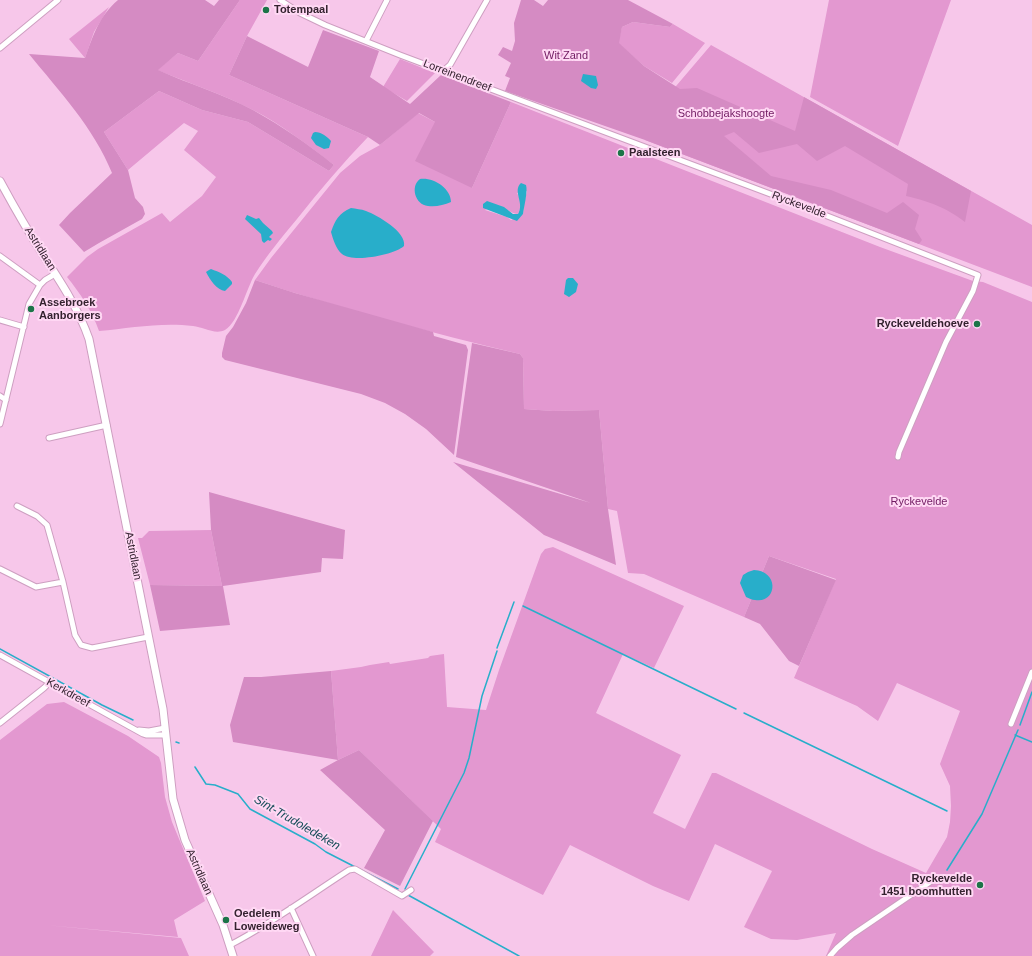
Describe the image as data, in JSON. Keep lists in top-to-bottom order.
{
  "streets": {
    "main road": ["Astridlaan"],
    "street": ["Lorreinendreef", "Ryckevelde", "Kerkdreef"]
  },
  "crossings": [
    ["Lorreinendreef", "Ryckevelde"],
    ["Astridlaan", "Kerkdreef"]
  ],
  "water": ["Sint-Trudoledeken"],
  "parks": ["Wit Zand", "Schobbejakshoogte", "Ryckevelde"],
  "places": [
    "Totempaal",
    "Paalsteen",
    "Assebroek Aanborgers",
    "Ryckeveldehoeve",
    "Ryckevelde 1451 boomhutten",
    "Oedelem Loweideweg"
  ]
}
